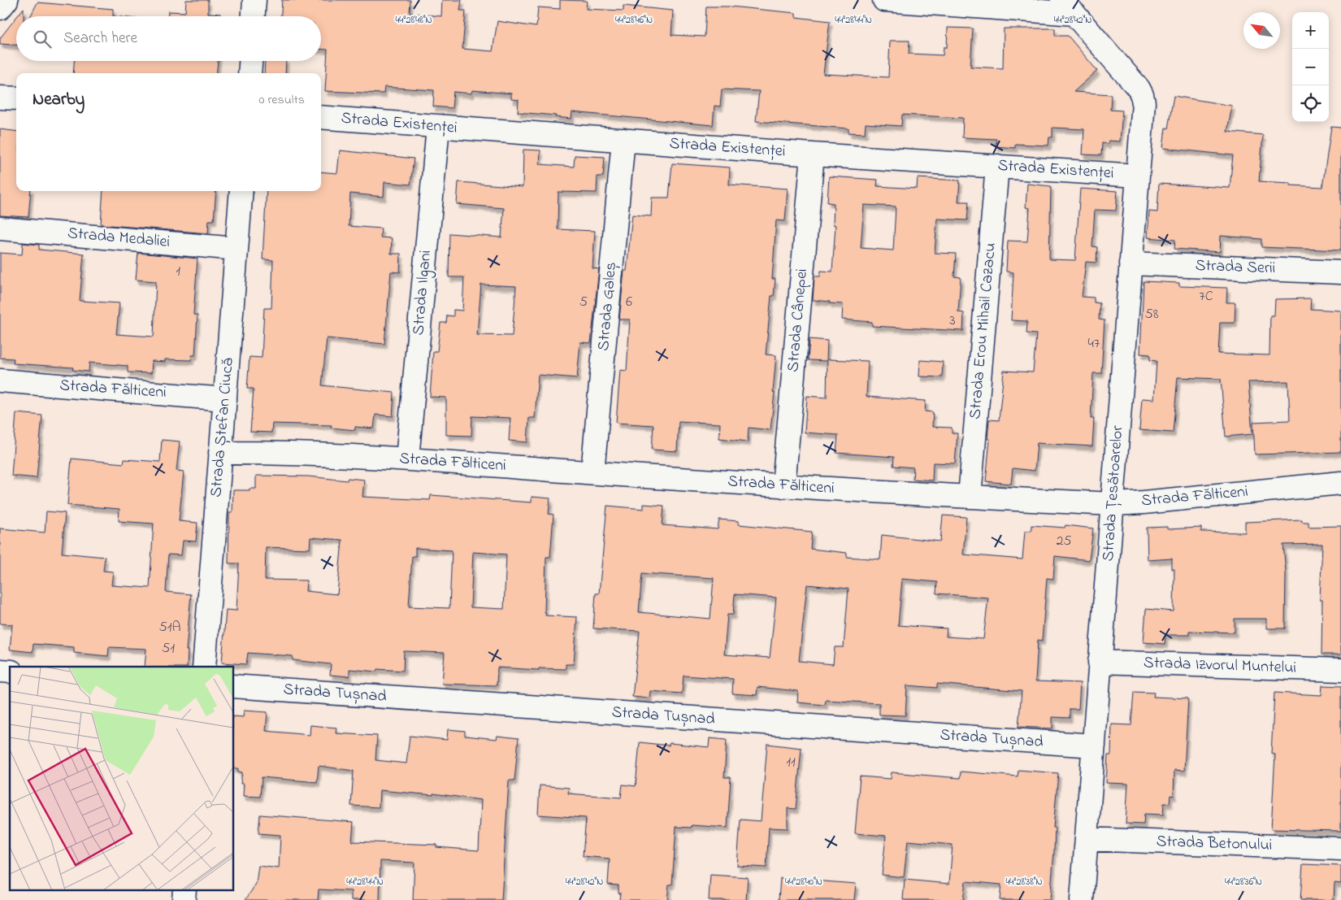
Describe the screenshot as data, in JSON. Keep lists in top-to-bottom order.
{
  "streets": {
    "street": [
      "Strada Existenței",
      "Strada Medaliei",
      "Strada Serii",
      "Strada Ilgani",
      "Strada Galeș",
      "Strada Cânepei",
      "Strada Erou Mihail Cazacu",
      "Strada Fălticeni",
      "Strada Ștefan Ciucă",
      "Strada Țesătoarelor",
      "Strada Izvorul Muntelui",
      "Strada Tușnad",
      "Strada Betonului"
    ]
  },
  "crossings": [
    ["Strada Existenței", "Strada Ilgani"],
    ["Strada Existenței", "Strada Galeș"],
    ["Strada Existenței", "Strada Cânepei"],
    ["Strada Existenței", "Strada Erou Mihail Cazacu"],
    ["Strada Existenței", "Strada Țesătoarelor"],
    ["Strada Medaliei", "Strada Ștefan Ciucă"],
    ["Strada Serii", "Strada Țesătoarelor"],
    ["Strada Ilgani", "Strada Fălticeni"],
    ["Strada Galeș", "Strada Fălticeni"],
    ["Strada Cânepei", "Strada Fălticeni"],
    ["Strada Erou Mihail Cazacu", "Strada Fălticeni"],
    ["Strada Fălticeni", "Strada Ștefan Ciucă"],
    ["Strada Fălticeni", "Strada Țesătoarelor"],
    ["Strada Țesătoarelor", "Strada Izvorul Muntelui"],
    ["Strada Țesătoarelor", "Strada Tușnad"],
    ["Strada Țesătoarelor", "Strada Betonului"]
  ],
  "house_numbers": [
    "1",
    "7C",
    "5",
    "6",
    "58",
    "3",
    "47",
    "25",
    "51A",
    "51",
    "11"
  ],
  "north": "top left",
  "page": {
    "map_buttons": ["+", "−"],
    "search": "Search here",
    "heading": ["Nearby", "0 results"]
  },
  "coordinates": [
    "44°28'48\"N",
    "44°28'46\"N",
    "44°28'44\"N",
    "44°28'42\"N",
    "44°28'40\"N",
    "44°28'38\"N",
    "44°28'36\"N"
  ]
}
